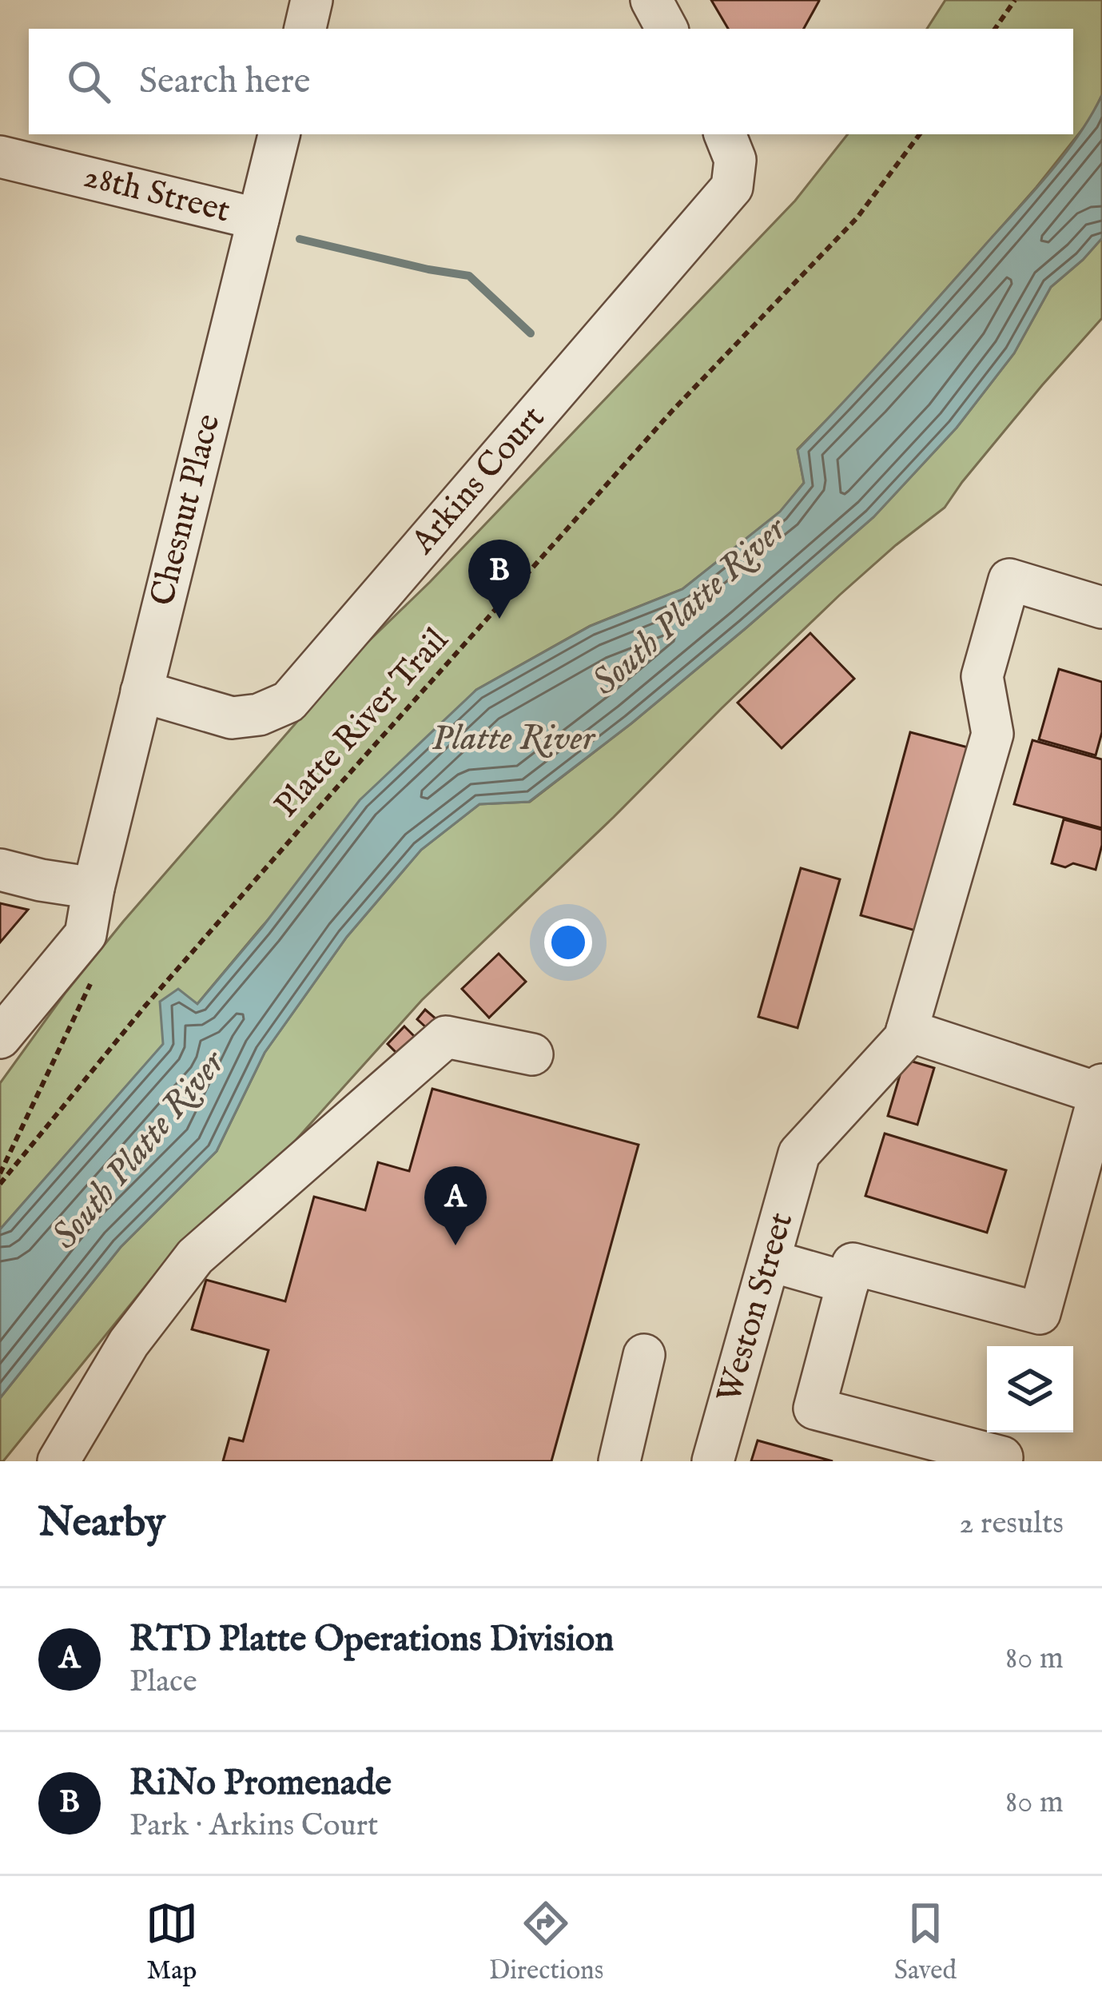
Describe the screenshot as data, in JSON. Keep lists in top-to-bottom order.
{
  "streets": {
    "street": [
      "28th Street",
      "Arkins Court",
      "Chesnut Place",
      "Weston Street"
    ],
    "path": ["Platte River Trail"]
  },
  "crossings": [
    ["28th Street", "Chesnut Place"],
    ["Arkins Court", "Chesnut Place"]
  ],
  "water": ["South Platte River", "Platte River"],
  "page": {
    "search": "Search here",
    "pins": ["B", "A"],
    "heading": ["Nearby", "2 results"],
    "list": [
      {
        "mark": "A",
        "name": "RTD Platte Operations Division",
        "note": "Place",
        "value": "80 m"
      },
      {
        "mark": "B",
        "name": "RiNo Promenade",
        "note": "Park · Arkins Court",
        "value": "80 m"
      }
    ],
    "nav": ["Map", "Directions", "Saved"]
  }
}
